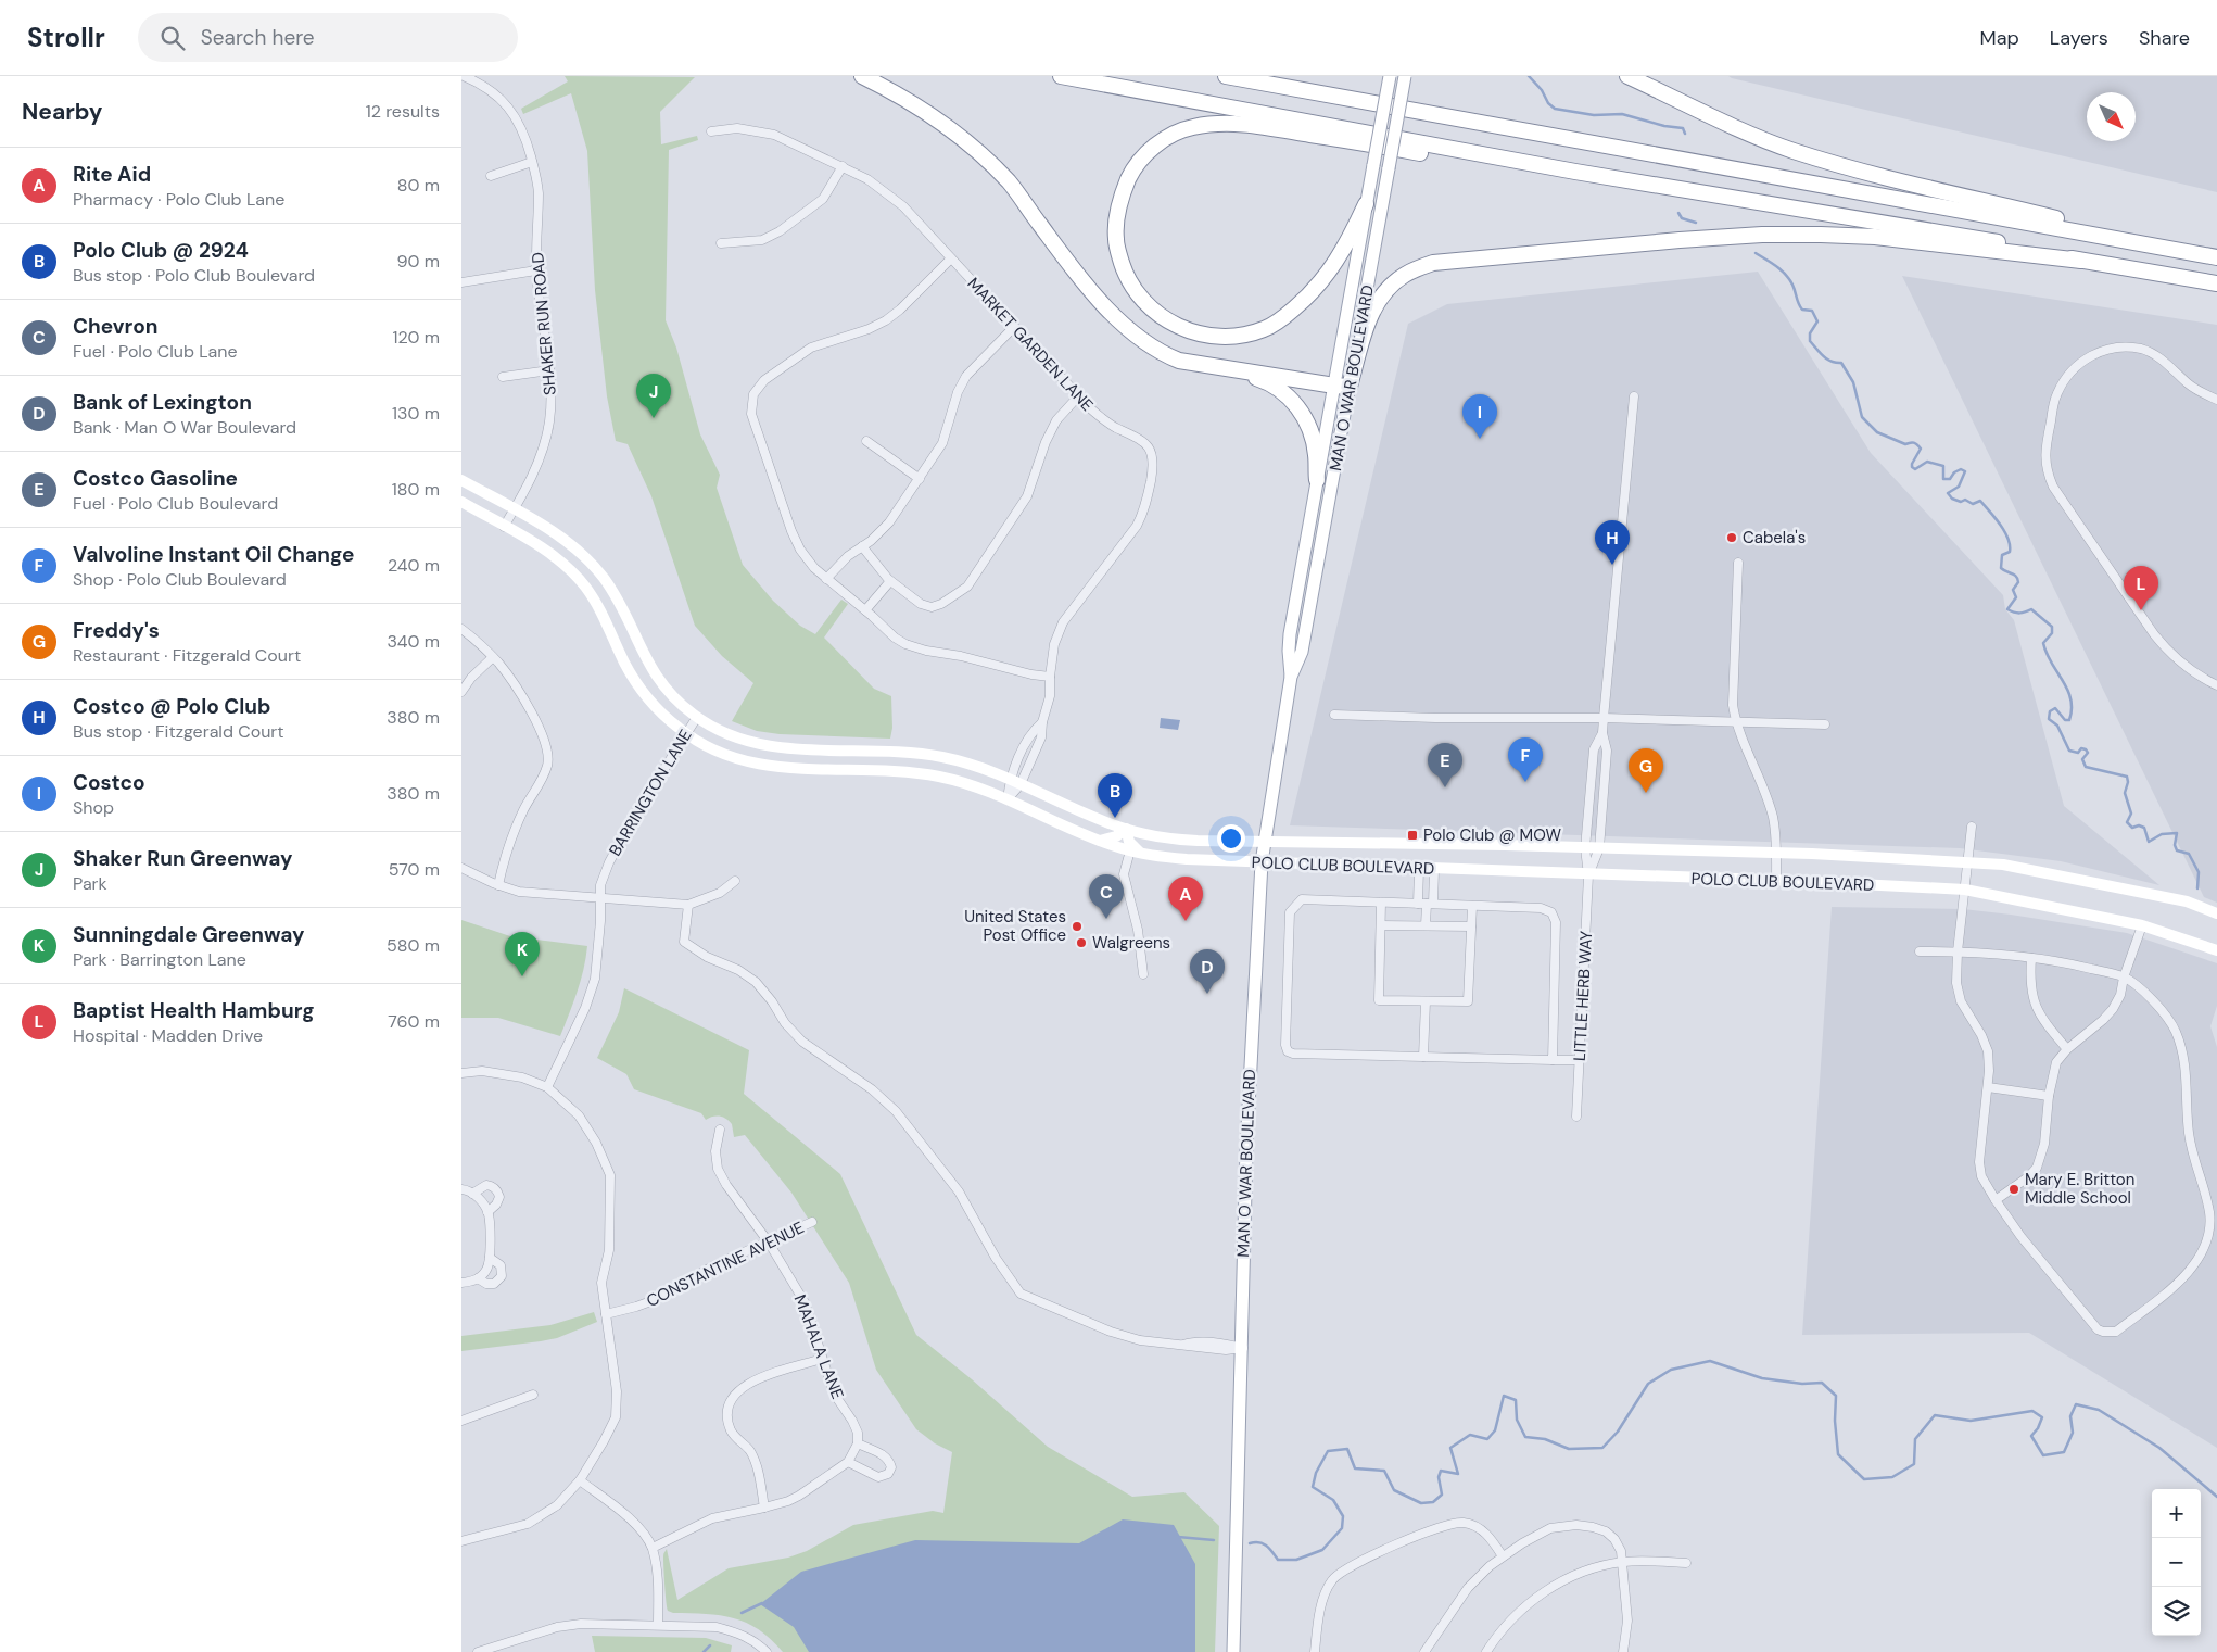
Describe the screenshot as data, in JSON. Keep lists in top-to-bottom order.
{
  "streets": {
    "main road": ["MAN O WAR BOULEVARD"],
    "street": [
      "SHAKER RUN ROAD",
      "MARKET GARDEN LANE",
      "BARRINGTON LANE",
      "POLO CLUB BOULEVARD",
      "LITTLE HERB WAY",
      "CONSTANTINE AVENUE",
      "MAHALA LANE"
    ]
  },
  "crossings": [
    ["SHAKER RUN ROAD", "POLO CLUB BOULEVARD"],
    ["MARKET GARDEN LANE", "POLO CLUB BOULEVARD"],
    ["MAN O WAR BOULEVARD", "POLO CLUB BOULEVARD"],
    ["BARRINGTON LANE", "POLO CLUB BOULEVARD"],
    ["POLO CLUB BOULEVARD", "LITTLE HERB WAY"],
    ["CONSTANTINE AVENUE", "MAHALA LANE"]
  ],
  "places": {
    "other": [
      "Cabela's",
      "United States Post Office",
      "Walgreens",
      "Mary E. Britton Middle School"
    ],
    "transit": ["Polo Club @ MOW"]
  },
  "north": "bottom right",
  "page": {
    "header": "Strollr",
    "search": "Search here",
    "nav": ["Map", "Layers", "Share"],
    "heading": ["Nearby", "12 results"],
    "list": [
      {
        "mark": "A",
        "name": "Rite Aid",
        "note": "Pharmacy · Polo Club Lane",
        "value": "80 m"
      },
      {
        "mark": "B",
        "name": "Polo Club @ 2924",
        "note": "Bus stop · Polo Club Boulevard",
        "value": "90 m"
      },
      {
        "mark": "C",
        "name": "Chevron",
        "note": "Fuel · Polo Club Lane",
        "value": "120 m"
      },
      {
        "mark": "D",
        "name": "Bank of Lexington",
        "note": "Bank · Man O War Boulevard",
        "value": "130 m"
      },
      {
        "mark": "E",
        "name": "Costco Gasoline",
        "note": "Fuel · Polo Club Boulevard",
        "value": "180 m"
      },
      {
        "mark": "F",
        "name": "Valvoline Instant Oil Change",
        "note": "Shop · Polo Club Boulevard",
        "value": "240 m"
      },
      {
        "mark": "G",
        "name": "Freddy's",
        "note": "Restaurant · Fitzgerald Court",
        "value": "340 m"
      },
      {
        "mark": "H",
        "name": "Costco @ Polo Club",
        "note": "Bus stop · Fitzgerald Court",
        "value": "380 m"
      },
      {
        "mark": "I",
        "name": "Costco",
        "note": "Shop",
        "value": "380 m"
      },
      {
        "mark": "J",
        "name": "Shaker Run Greenway",
        "note": "Park",
        "value": "570 m"
      },
      {
        "mark": "K",
        "name": "Sunningdale Greenway",
        "note": "Park · Barrington Lane",
        "value": "580 m"
      },
      {
        "mark": "L",
        "name": "Baptist Health Hamburg",
        "note": "Hospital · Madden Drive",
        "value": "760 m"
      }
    ],
    "pins": [
      "J",
      "I",
      "H",
      "L",
      "F",
      "E",
      "G",
      "B",
      "C",
      "A",
      "K",
      "D"
    ],
    "map_buttons": ["+", "−"]
  }
}
